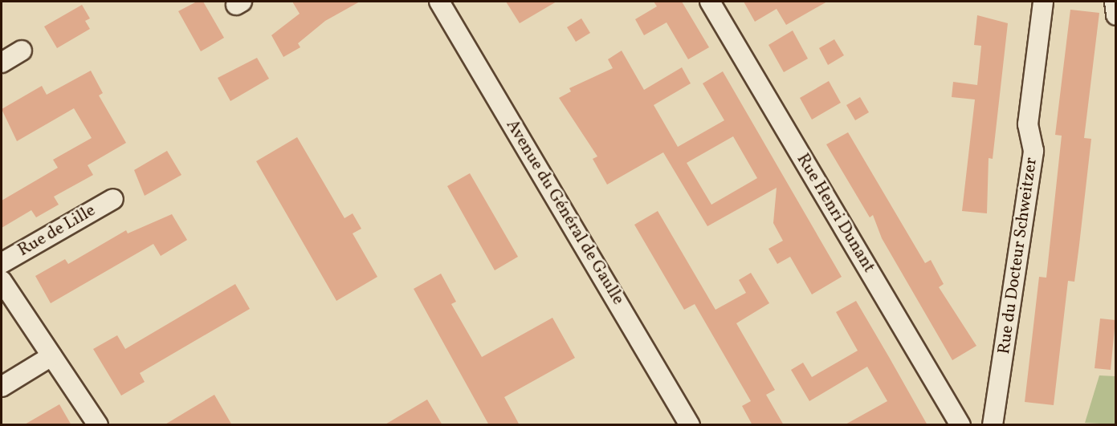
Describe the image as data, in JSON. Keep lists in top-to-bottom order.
{
  "streets": {
    "street": [
      "Avenue du Général de Gaulle",
      "Rue Henri Dunant",
      "Rue de Lille",
      "Rue du Docteur Schweitzer"
    ]
  }
}
